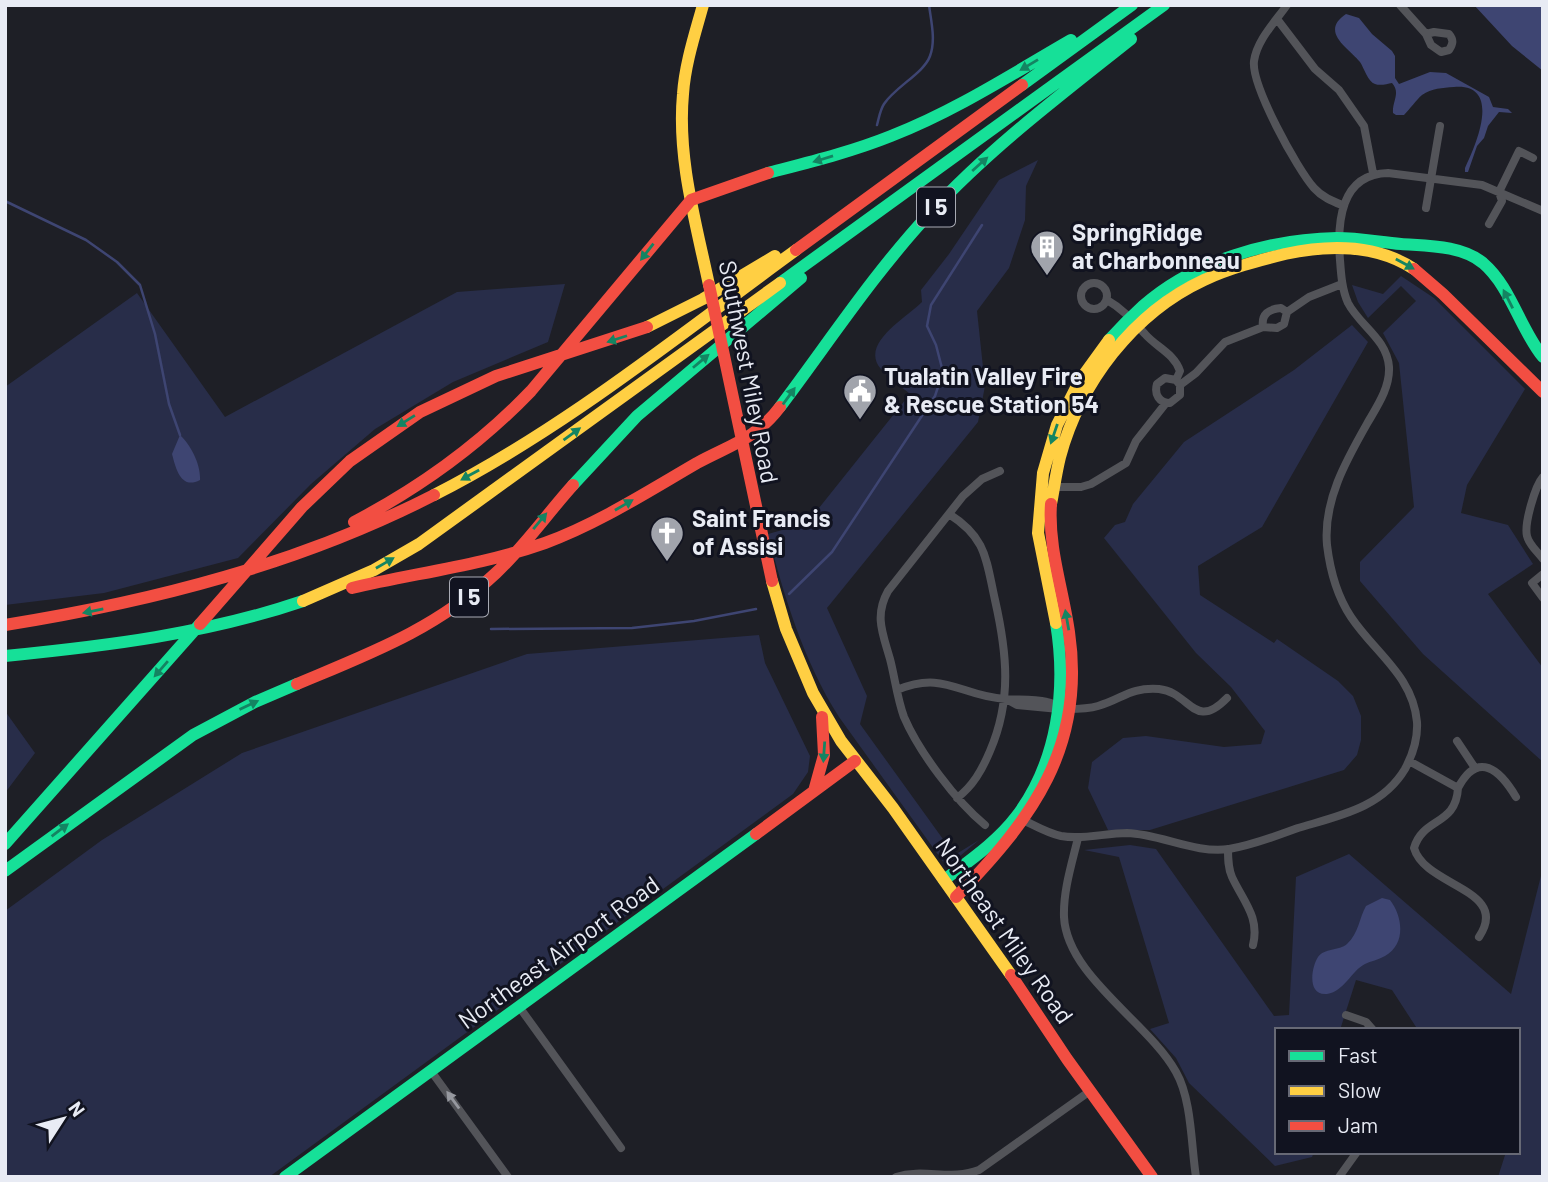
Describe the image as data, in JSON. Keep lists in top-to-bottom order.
{
  "streets": {
    "main road": [
      "I 5",
      "Southwest Miley Road",
      "Northeast Miley Road",
      "Northeast Airport Road"
    ]
  },
  "crossings": [
    ["I 5", "Southwest Miley Road"],
    ["Southwest Miley Road", "Northeast Miley Road"],
    ["Northeast Miley Road", "Northeast Airport Road"]
  ],
  "places": {
    "building": ["SpringRidge at Charbonneau"],
    "public building": ["Tualatin Valley Fire & Rescue Station 54"],
    "church": ["Saint Francis of Assisi"]
  },
  "legend": ["Fast", "Slow", "Jam"],
  "north": "top right"
}
